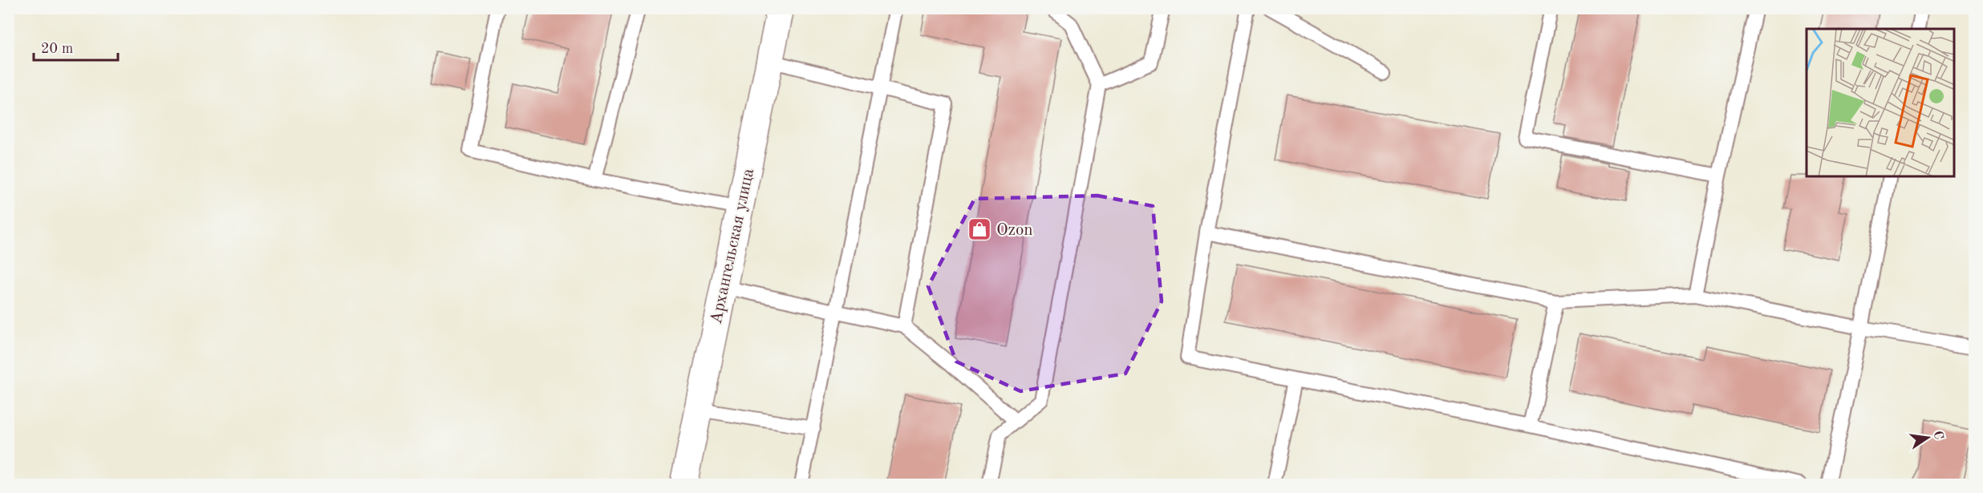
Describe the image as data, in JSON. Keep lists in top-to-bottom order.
{
  "streets": {
    "street": ["Архангельская улица"]
  },
  "places": {
    "shop": ["Ozon"]
  },
  "scale_bar": "20 m",
  "north": "right"
}
